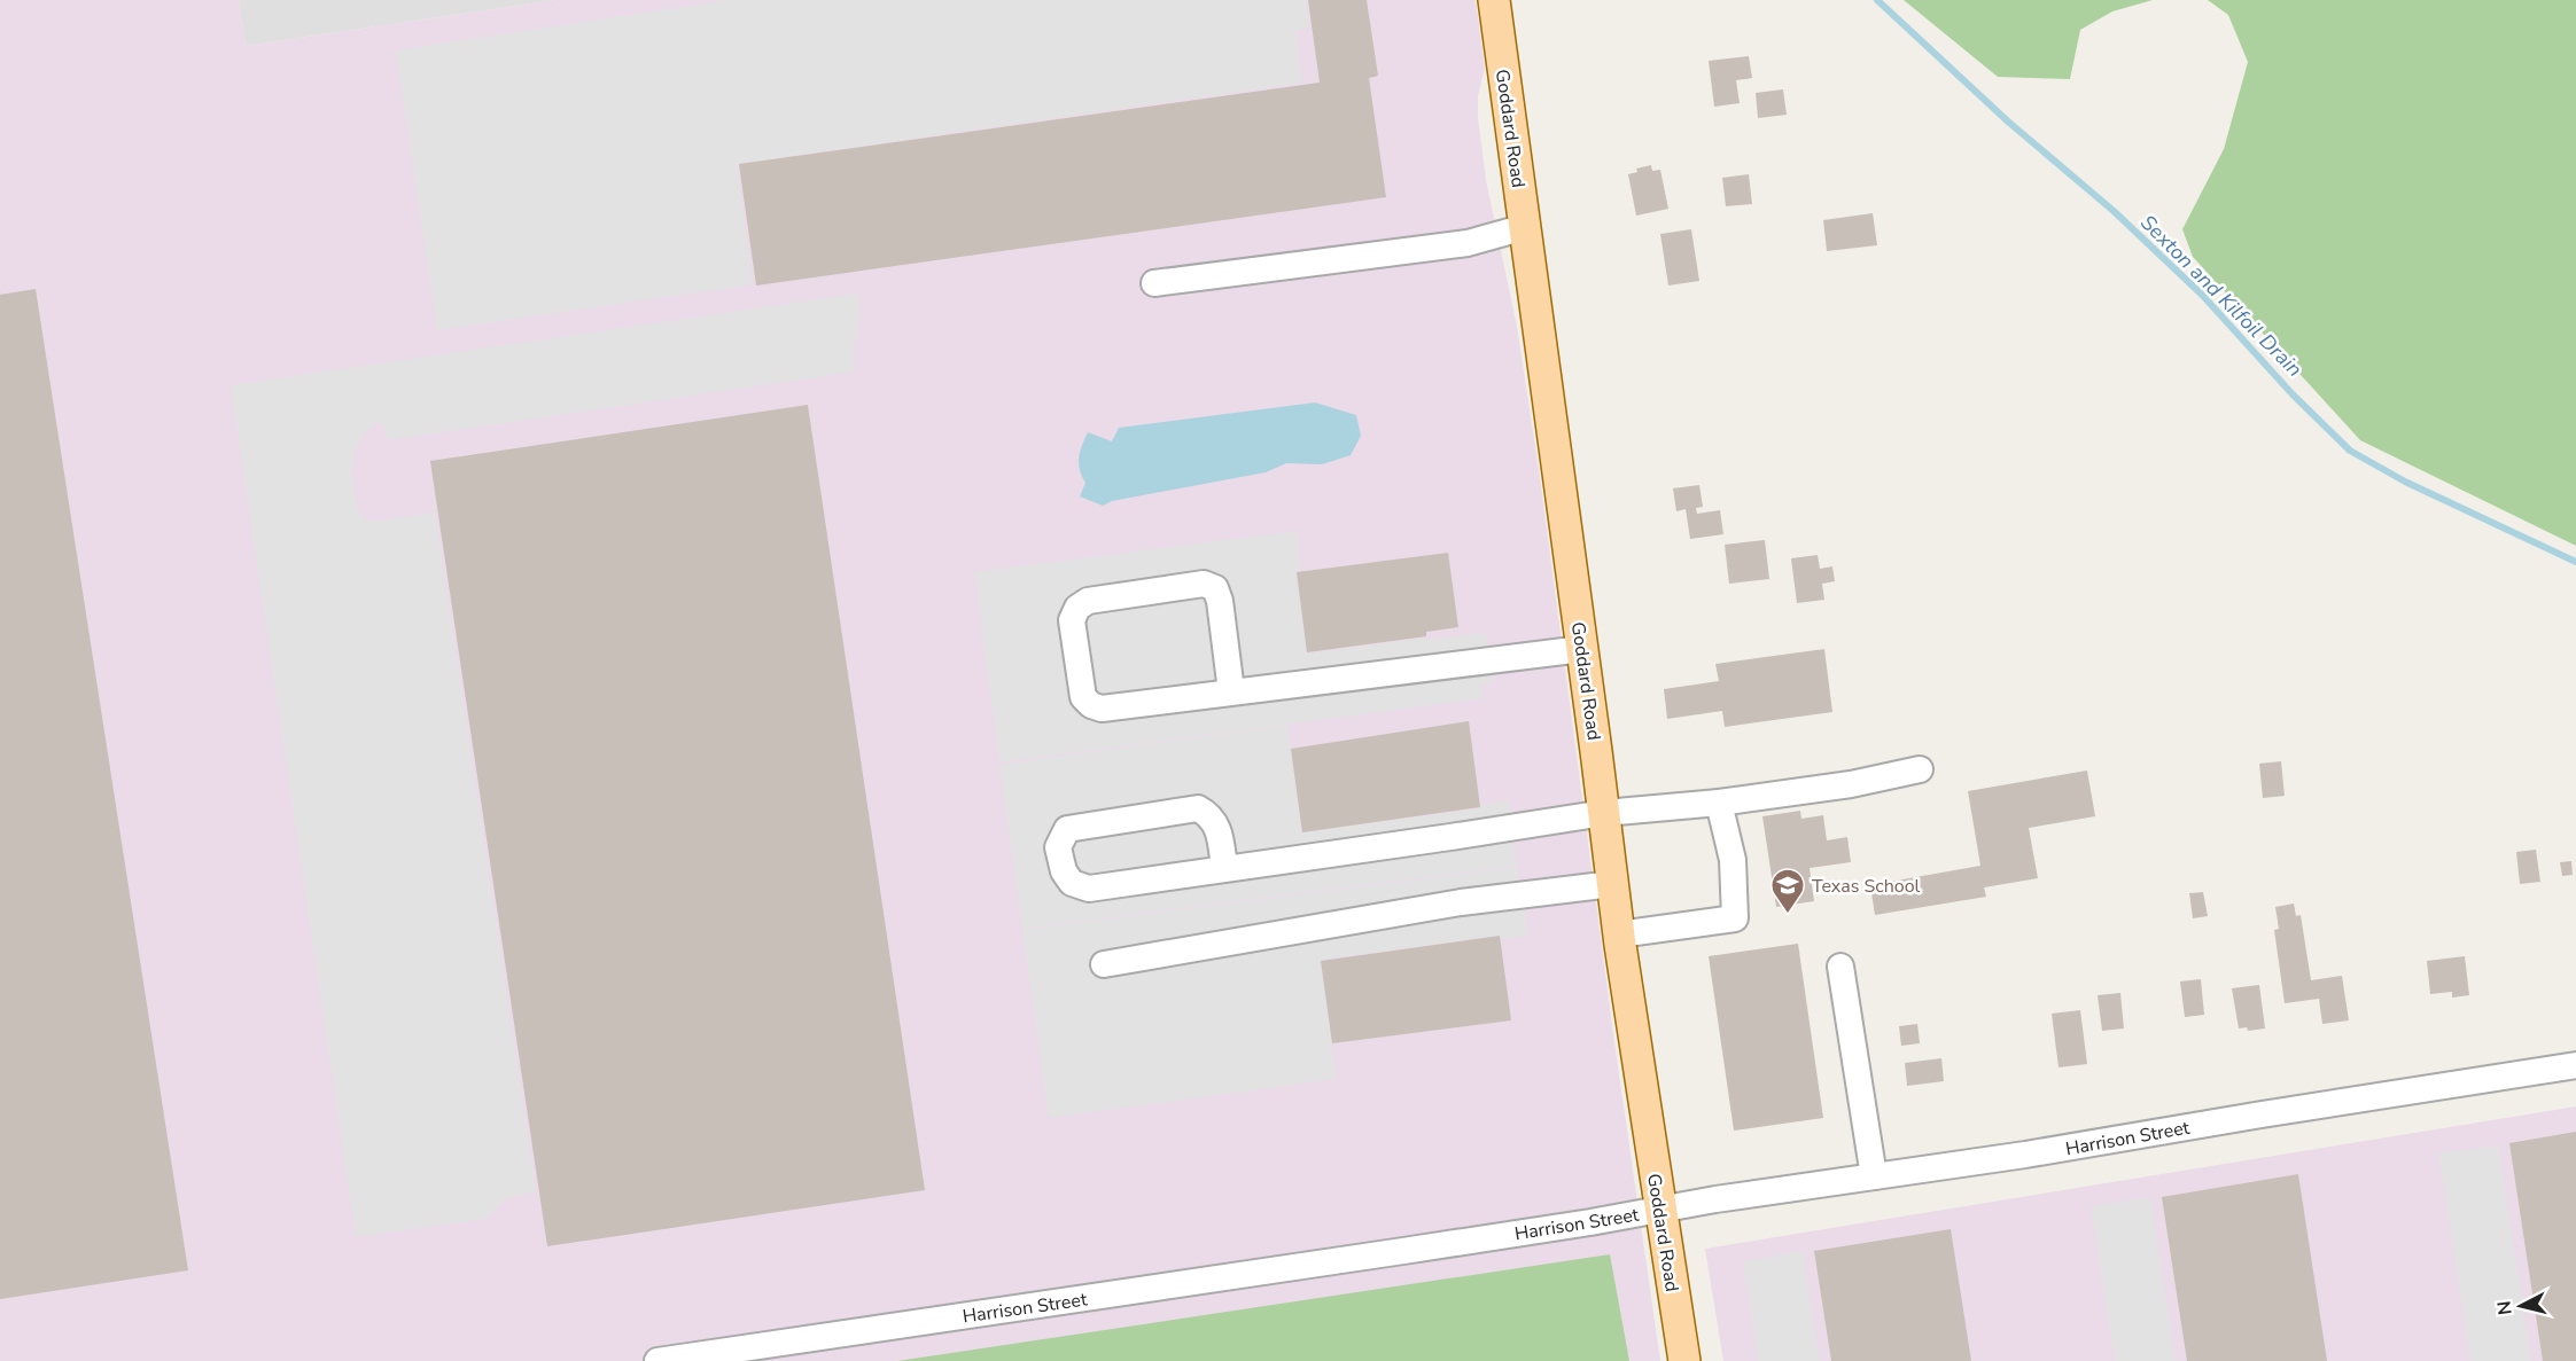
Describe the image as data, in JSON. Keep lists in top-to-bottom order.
{
  "streets": {
    "main road": ["Goddard Road"],
    "street": ["Harrison Street"]
  },
  "crossings": [
    ["Goddard Road", "Harrison Street"]
  ],
  "water": ["Sexton and Kilfoil Drain"],
  "places": {
    "school or university": ["Texas School"]
  },
  "north": "left"
}
